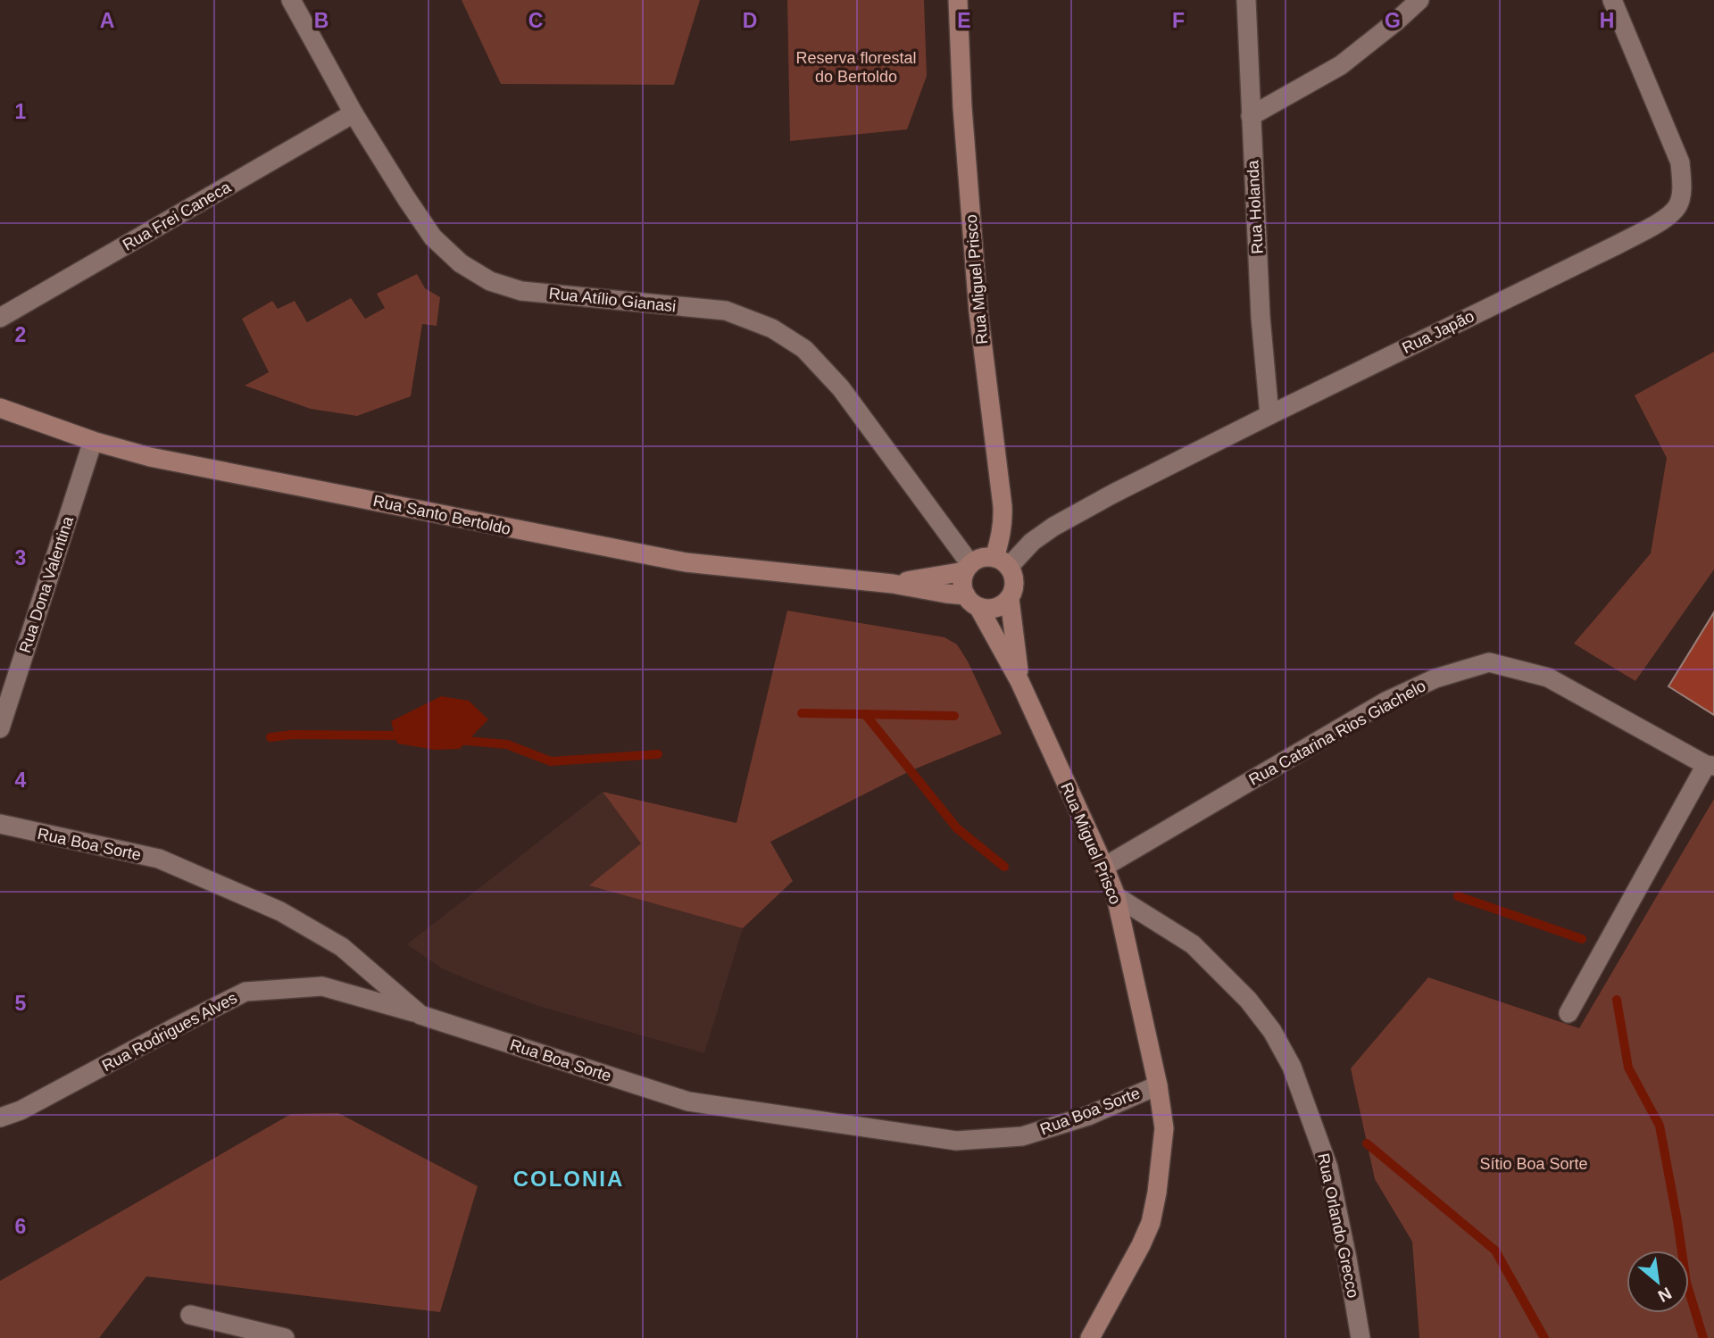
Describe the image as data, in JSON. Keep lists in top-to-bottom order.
{
  "streets": {
    "street": [
      "Rua Holanda",
      "Rua Frei Caneca",
      "Rua Miguel Prisco",
      "Rua Atílio Gianasi",
      "Rua Japão",
      "Rua Santo Bertoldo",
      "Rua Dona Valentina",
      "Rua Catarina Rios Giachelo",
      "Rua Boa Sorte",
      "Rua Rodrigues Alves",
      "Rua Orlando Grecco"
    ]
  },
  "crossings": [
    ["Rua Holanda", "Rua Japão"],
    ["Rua Frei Caneca", "Rua Atílio Gianasi"],
    ["Rua Miguel Prisco", "Rua Atílio Gianasi"],
    ["Rua Miguel Prisco", "Rua Japão"],
    ["Rua Miguel Prisco", "Rua Santo Bertoldo"],
    ["Rua Miguel Prisco", "Rua Catarina Rios Giachelo"],
    ["Rua Miguel Prisco", "Rua Boa Sorte"],
    ["Rua Miguel Prisco", "Rua Orlando Grecco"],
    ["Rua Atílio Gianasi", "Rua Japão"],
    ["Rua Atílio Gianasi", "Rua Santo Bertoldo"],
    ["Rua Japão", "Rua Santo Bertoldo"],
    ["Rua Santo Bertoldo", "Rua Dona Valentina"],
    ["Rua Boa Sorte", "Rua Rodrigues Alves"]
  ],
  "districts": ["COLONIA"],
  "parks": ["Reserva florestal do Bertoldo", "Sítio Boa Sorte"],
  "north": "bottom right",
  "grid": {
    "columns": [
      "A",
      "B",
      "C",
      "D",
      "E",
      "F",
      "G",
      "H"
    ],
    "rows": [
      "1",
      "2",
      "3",
      "4",
      "5",
      "6"
    ]
  }
}
